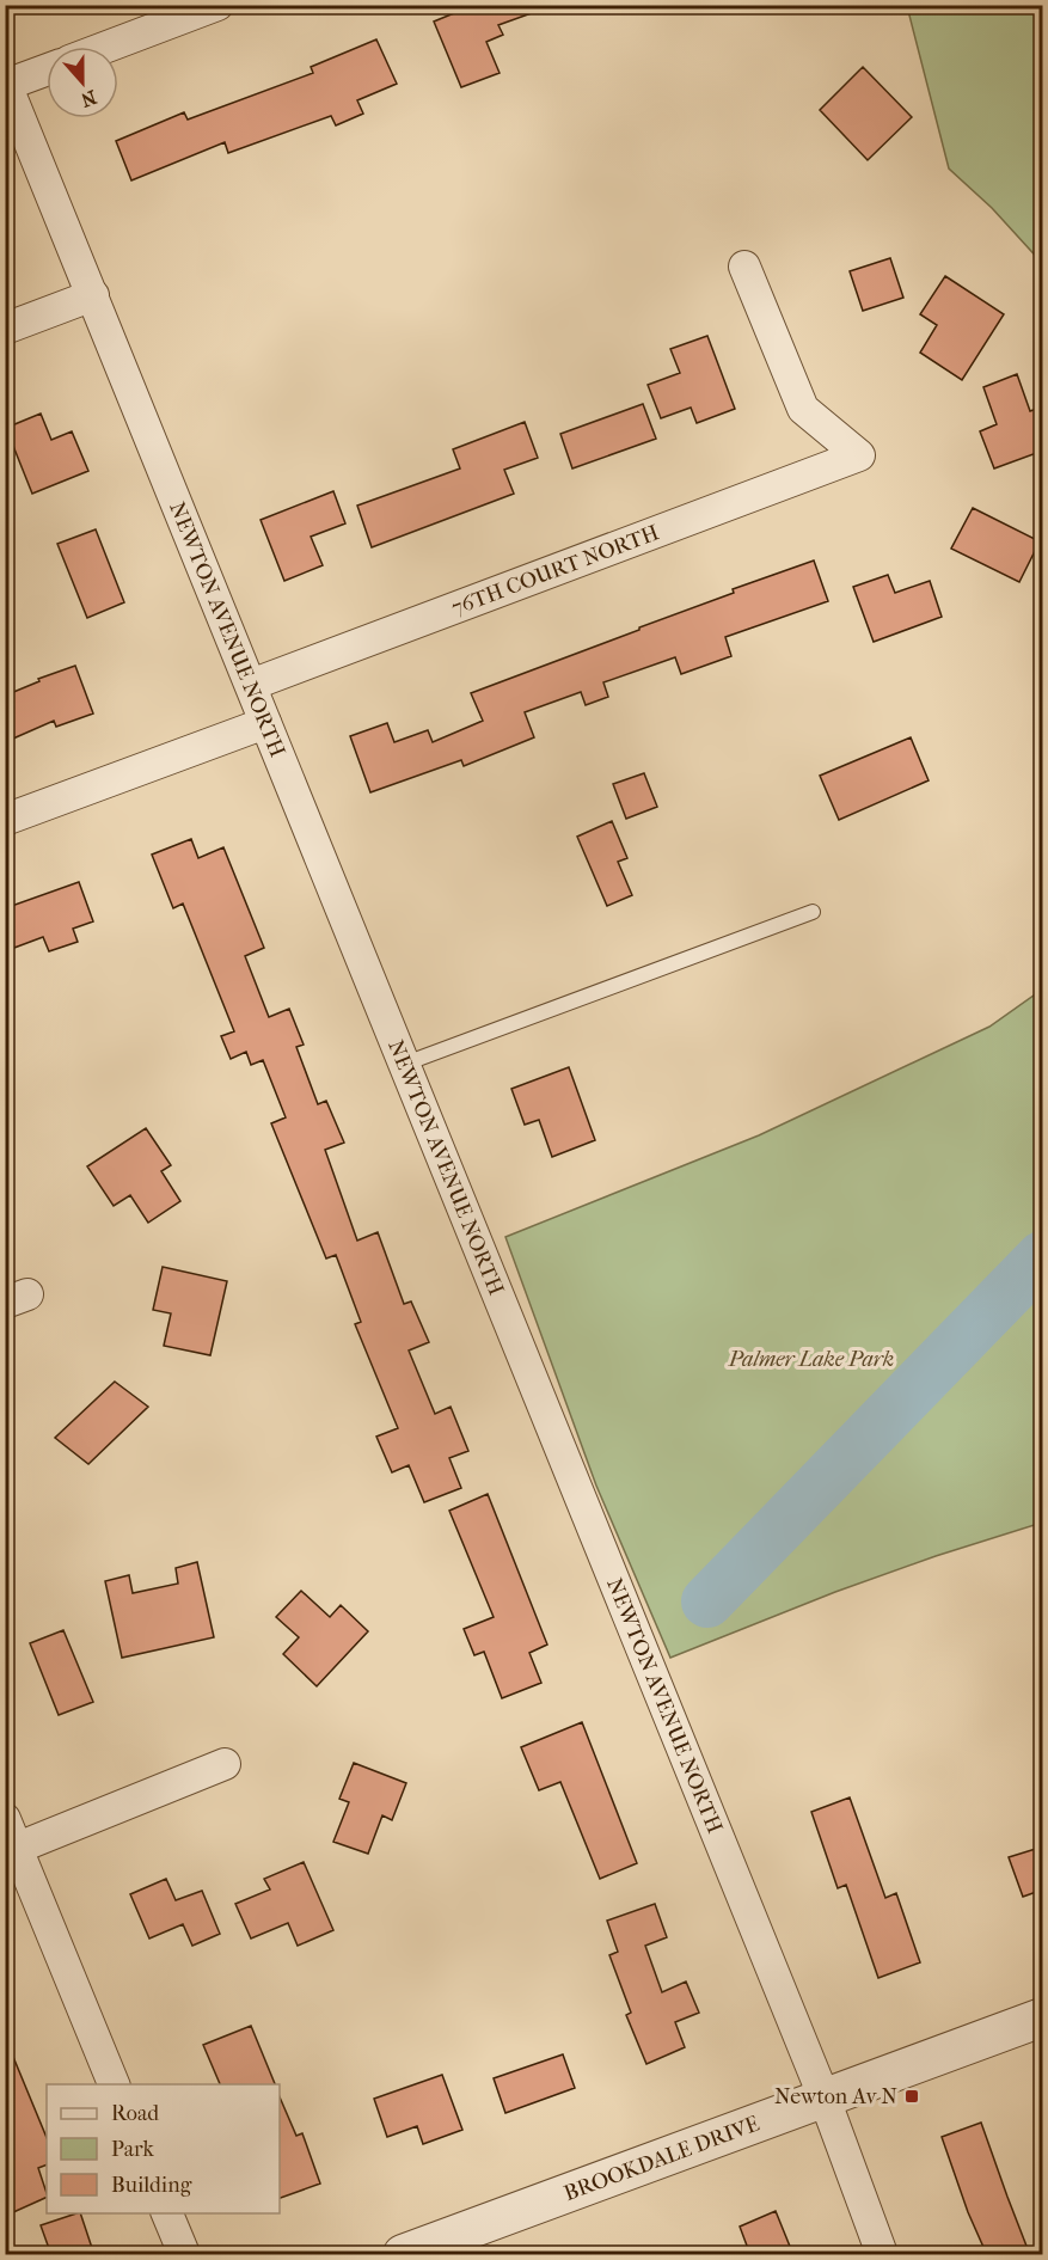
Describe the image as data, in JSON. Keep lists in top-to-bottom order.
{
  "streets": {
    "street": ["76TH COURT NORTH", "NEWTON AVENUE NORTH", "BROOKDALE DRIVE"]
  },
  "crossings": [
    ["76TH COURT NORTH", "NEWTON AVENUE NORTH"],
    ["NEWTON AVENUE NORTH", "BROOKDALE DRIVE"]
  ],
  "parks": ["Palmer Lake Park"],
  "places": {
    "transit": ["Newton Av N"]
  },
  "legend": ["Road", "Park", "Building"],
  "north": "bottom"
}
